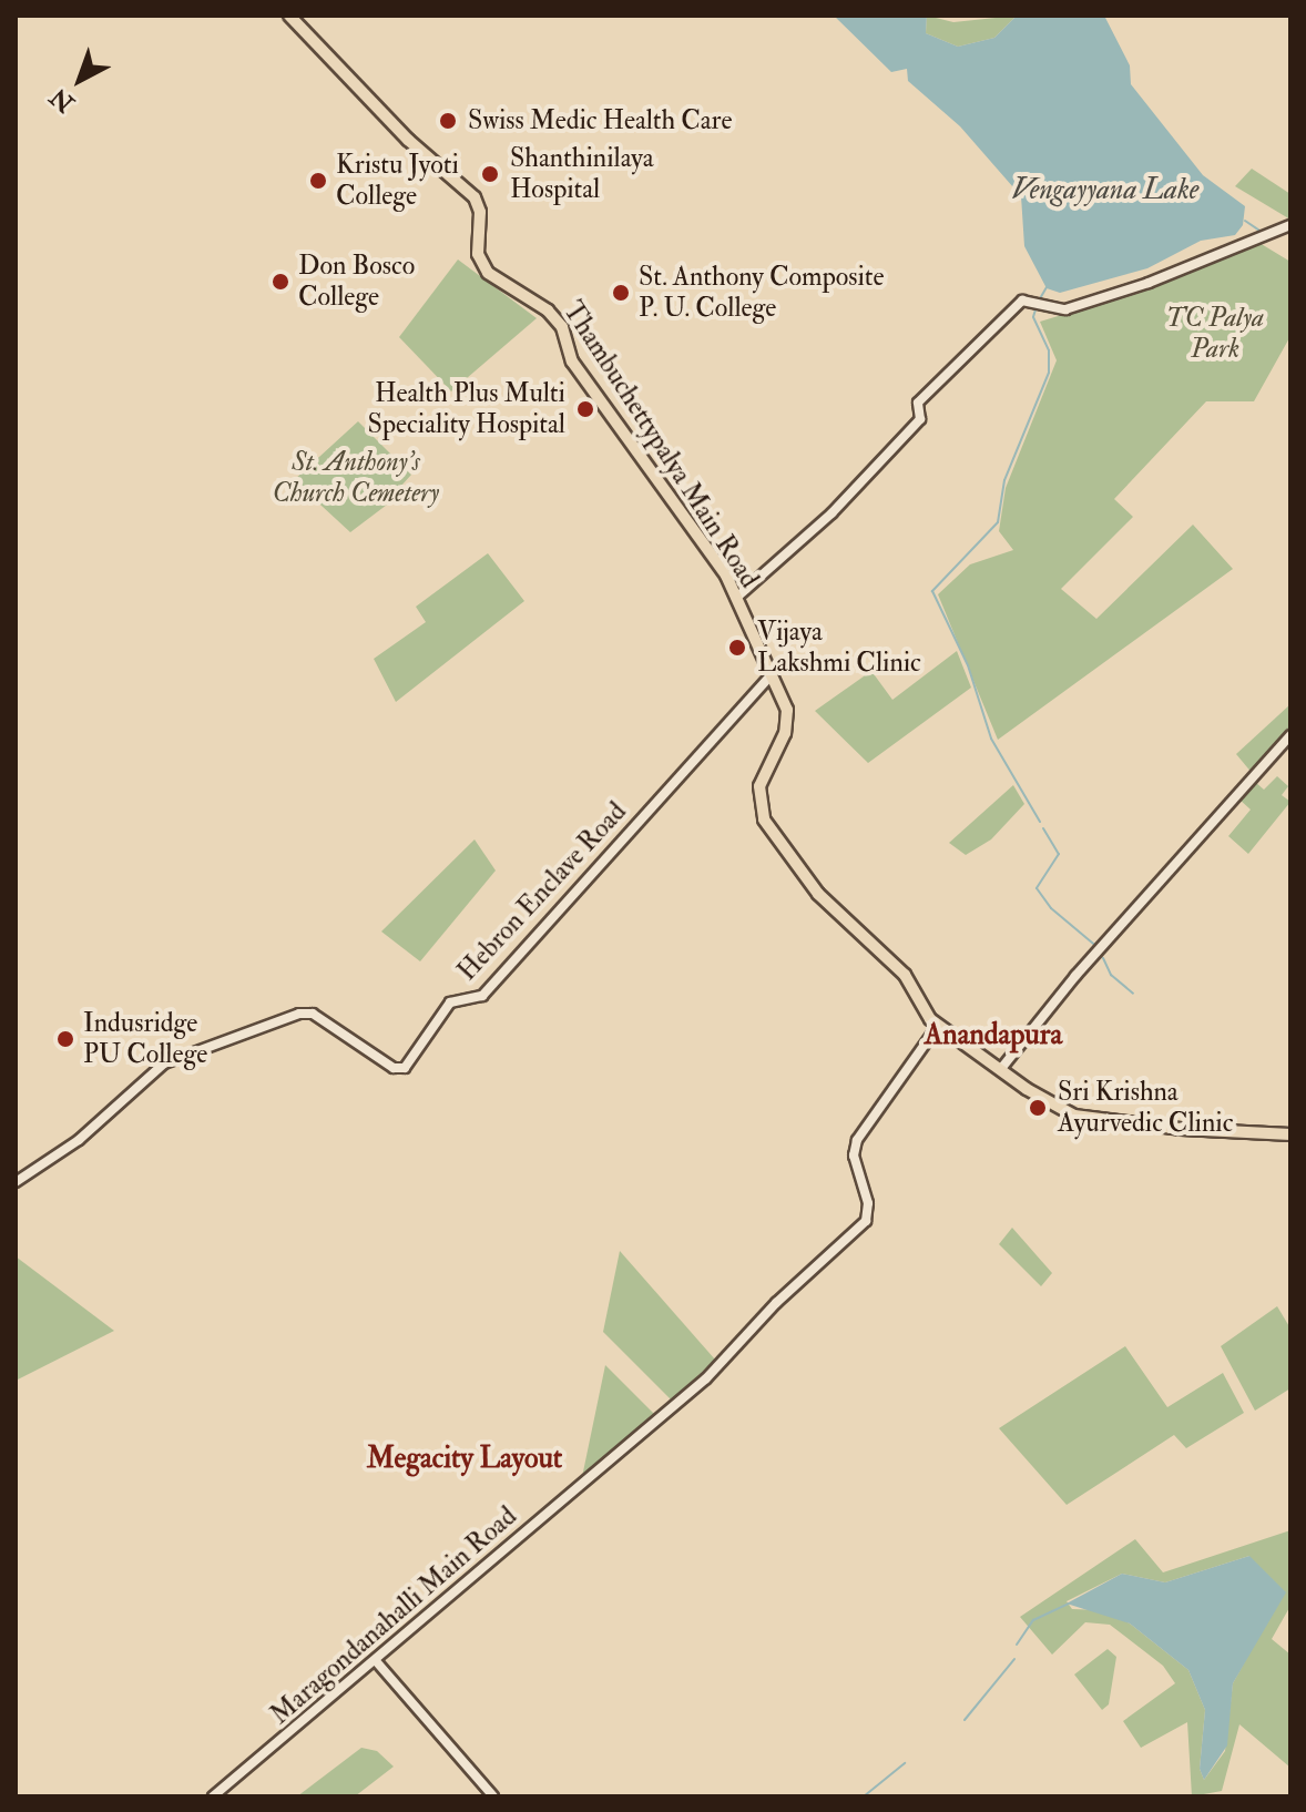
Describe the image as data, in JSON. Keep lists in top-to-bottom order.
{
  "streets": {
    "main road": ["Thambuchettypalya Main Road"],
    "street": ["Hebron Enclave Road", "Maragondanahalli Main Road"]
  },
  "crossings": [
    ["Thambuchettypalya Main Road", "Hebron Enclave Road"],
    ["Thambuchettypalya Main Road", "Maragondanahalli Main Road"]
  ],
  "districts": ["Anandapura", "Megacity Layout"],
  "water": ["Vengayyana Lake"],
  "parks": ["TC Palya Park", "St. Anthony's Church Cemetery"],
  "places": [
    "Swiss Medic Health Care",
    "Shanthinilaya Hospital",
    "Kristu Jyoti College",
    "Don Bosco College",
    "St. Anthony Composite P. U. College",
    "Health Plus Multi Speciality Hospital",
    "Vijaya Lakshmi Clinic",
    "Indusridge PU College",
    "Sri Krishna Ayurvedic Clinic"
  ],
  "north": "bottom left"
}
